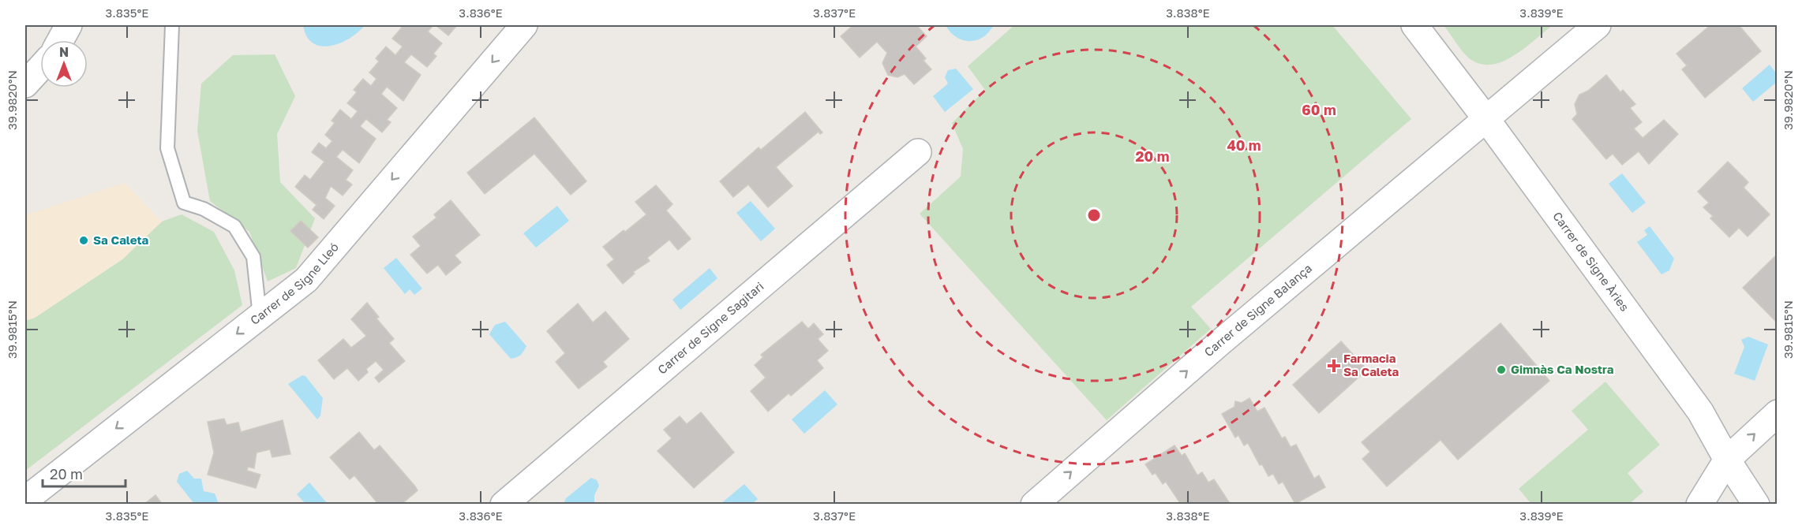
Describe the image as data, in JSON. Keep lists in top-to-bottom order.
{
  "streets": {
    "street": [
      "Carrer de Signe Àries",
      "Carrer de Signe Lleó",
      "Carrer de Signe Balança",
      "Carrer de Signe Sagitari"
    ]
  },
  "crossings": [
    ["Carrer de Signe Àries", "Carrer de Signe Balança"]
  ],
  "one_way": ["Carrer de Signe Lleó", "Carrer de Signe Balança"],
  "places": {
    "other": ["Sa Caleta", "Gimnàs Ca Nostra"],
    "health": ["Farmacia Sa Caleta"]
  },
  "scale_bar": "20 m",
  "north": "top",
  "coordinates": [
    "3.835°E",
    "3.836°E",
    "3.837°E",
    "3.838°E",
    "3.839°E",
    "39.9820°N",
    "39.9815°N"
  ],
  "rings": ["60 m", "40 m", "20 m"]
}
